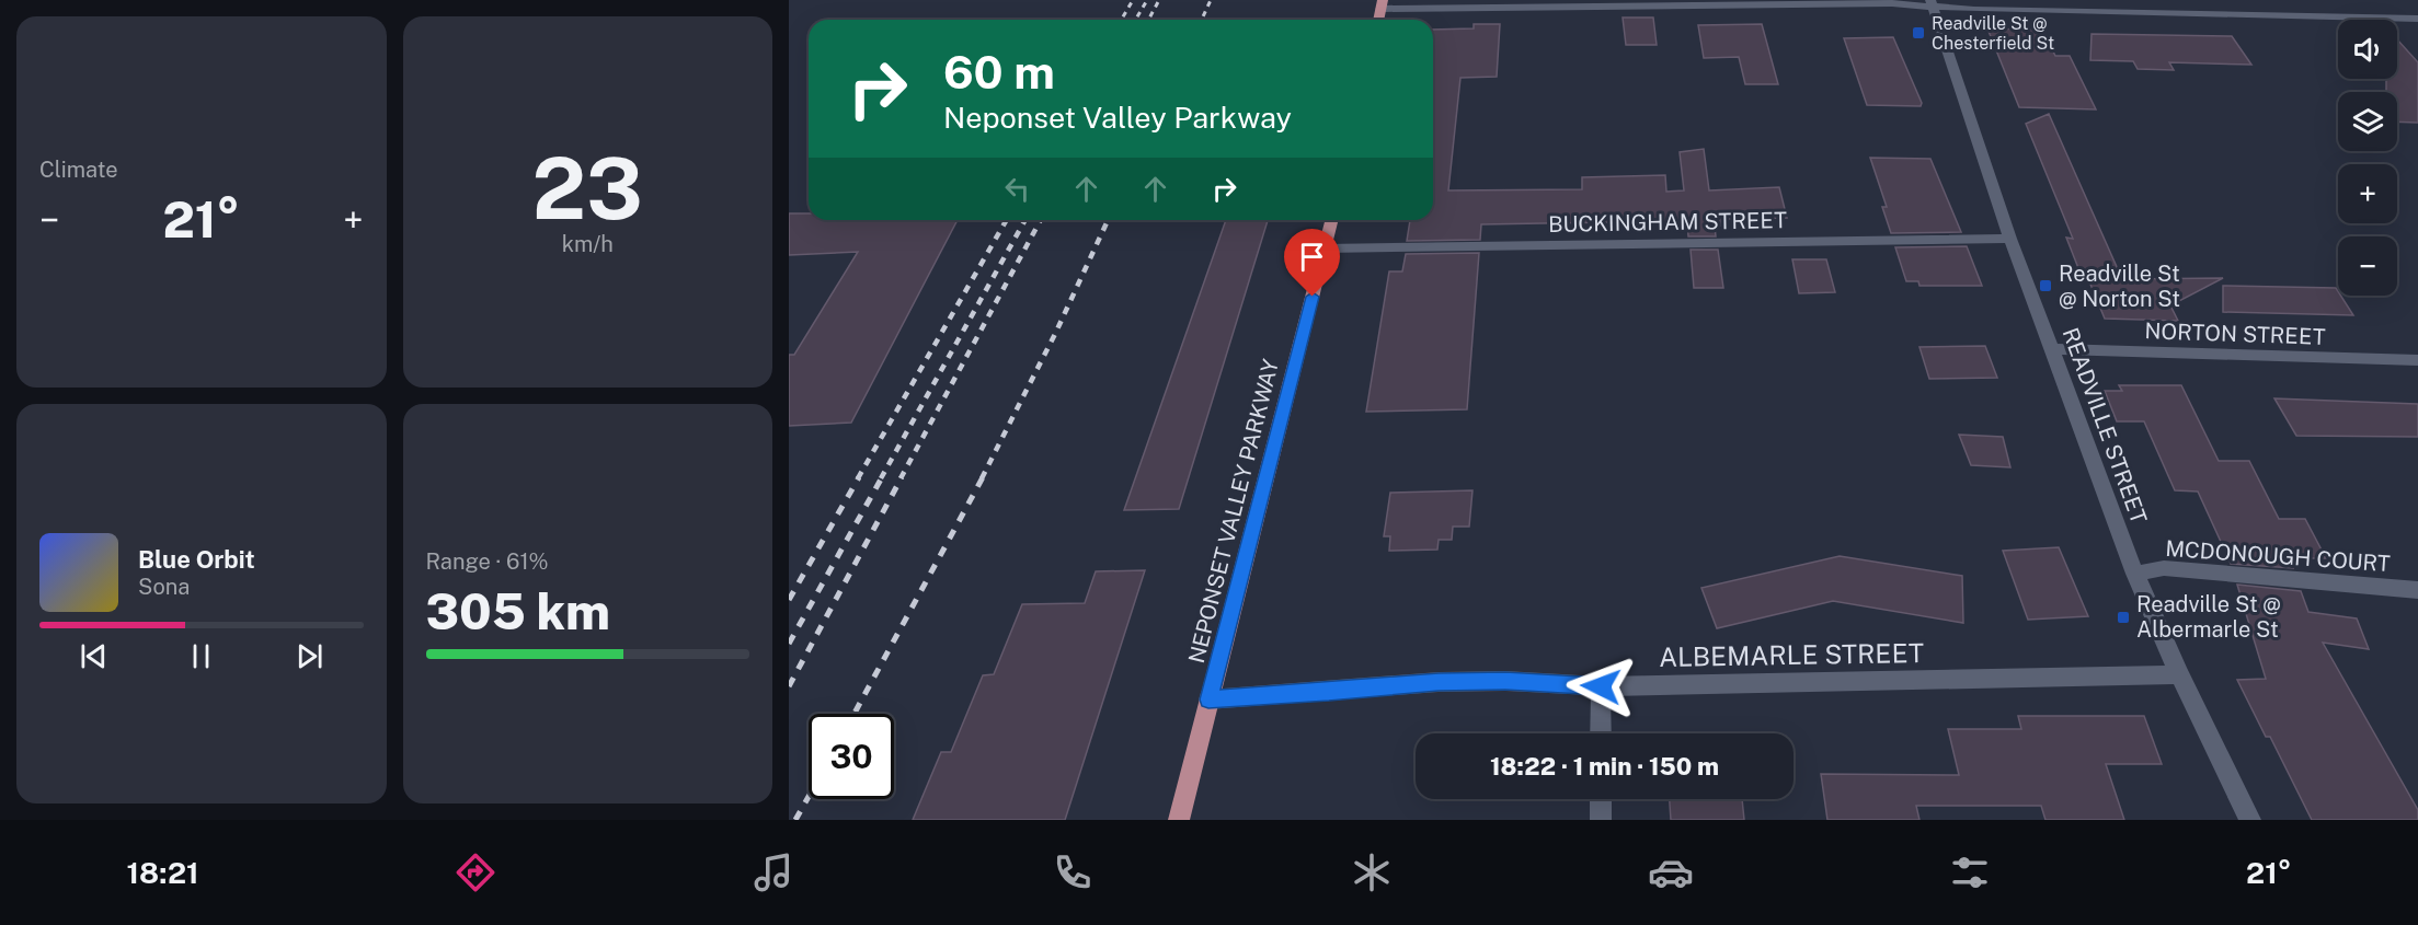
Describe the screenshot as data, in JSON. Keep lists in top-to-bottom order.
{
  "streets": {
    "main road": ["NEPONSET VALLEY PARKWAY"],
    "street": [
      "BUCKINGHAM STREET",
      "NORTON STREET",
      "READVILLE STREET",
      "MCDONOUGH COURT",
      "ALBEMARLE STREET"
    ]
  },
  "crossings": [
    ["BUCKINGHAM STREET", "READVILLE STREET"],
    ["BUCKINGHAM STREET", "NEPONSET VALLEY PARKWAY"],
    ["NORTON STREET", "READVILLE STREET"],
    ["READVILLE STREET", "MCDONOUGH COURT"],
    ["READVILLE STREET", "ALBEMARLE STREET"],
    ["NEPONSET VALLEY PARKWAY", "ALBEMARLE STREET"]
  ],
  "places": {
    "transit": ["Readville St @ Chesterfield St", "Readville St @ Norton St", "Readville St @ Albermarle St"]
  },
  "page": {
    "tile": [
      "Climate",
      ["23", "km/h"],
      ["Range · 61%", "305 km"]
    ],
    "map_buttons": ["+", "−"],
    "turn": ["60 m", "Neponset Valley Parkway"],
    "heat": ["−", "21°", "+"],
    "song": ["Blue Orbit", "Sona"],
    "limit": "30",
    "trip": "18:22 · 1 min · 150 m",
    "tabs": ["18:21", "21°"]
  }
}
